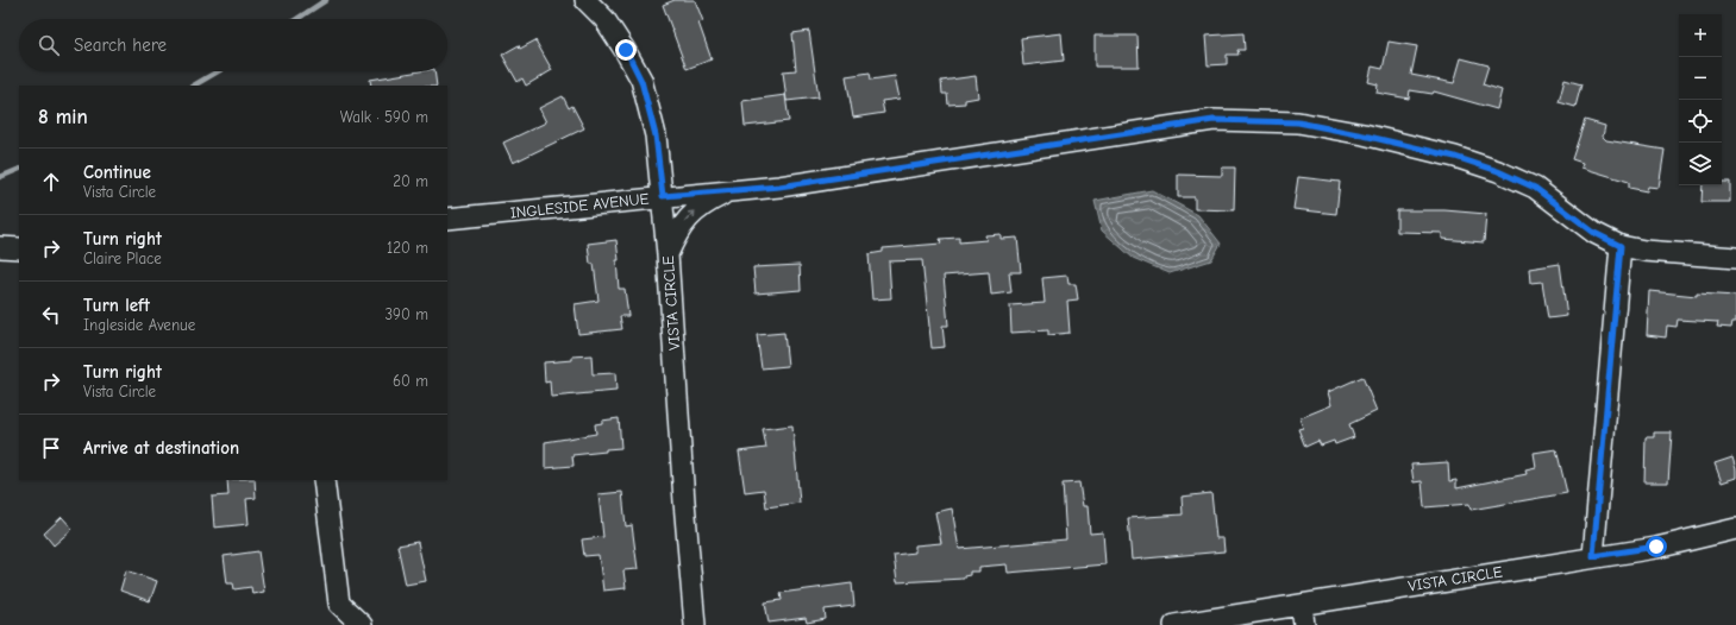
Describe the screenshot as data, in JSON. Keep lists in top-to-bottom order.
{
  "streets": {
    "street": ["INGLESIDE AVENUE", "VISTA CIRCLE"]
  },
  "crossings": [
    ["INGLESIDE AVENUE", "VISTA CIRCLE"]
  ],
  "page": {
    "map_buttons": ["+", "−"],
    "search": "Search here",
    "heading": ["8 min", "Walk · 590 m"],
    "list": [
      ["Continue", "Vista Circle", "20 m"],
      ["Turn right", "Claire Place", "120 m"],
      ["Turn left", "Ingleside Avenue", "390 m"],
      ["Turn right", "Vista Circle", "60 m"],
      "Arrive at destination"
    ]
  }
}
